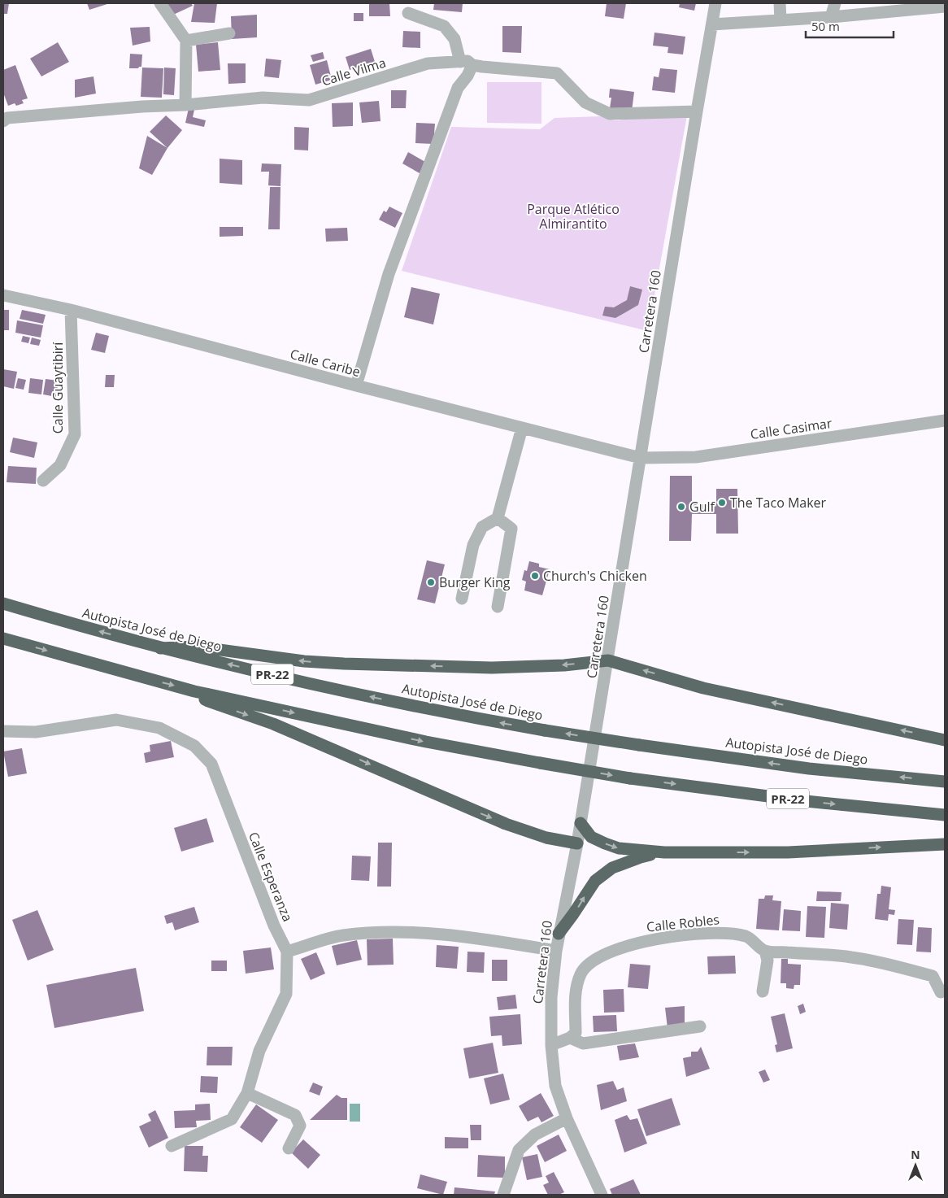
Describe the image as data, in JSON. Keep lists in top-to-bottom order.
{
  "streets": {
    "highway": ["Autopista José de Diego", "PR-22"],
    "street": [
      "Calle Vilma",
      "Carretera 160",
      "Calle Caribe",
      "Calle Guaytibirí",
      "Calle Casimar",
      "Calle Esperanza",
      "Calle Robles"
    ]
  },
  "crossings": [
    ["Calle Vilma", "Carretera 160"],
    ["Carretera 160", "Calle Caribe"],
    ["Carretera 160", "Calle Casimar"],
    ["Calle Caribe", "Calle Guaytibirí"],
    ["Calle Caribe", "Calle Casimar"]
  ],
  "parks": ["Parque Atlético Almirantito"],
  "places": [
    "The Taco Maker",
    "Gulf",
    "Church's Chicken",
    "Burger King"
  ],
  "scale_bar": "50 m",
  "north": "top"
}
